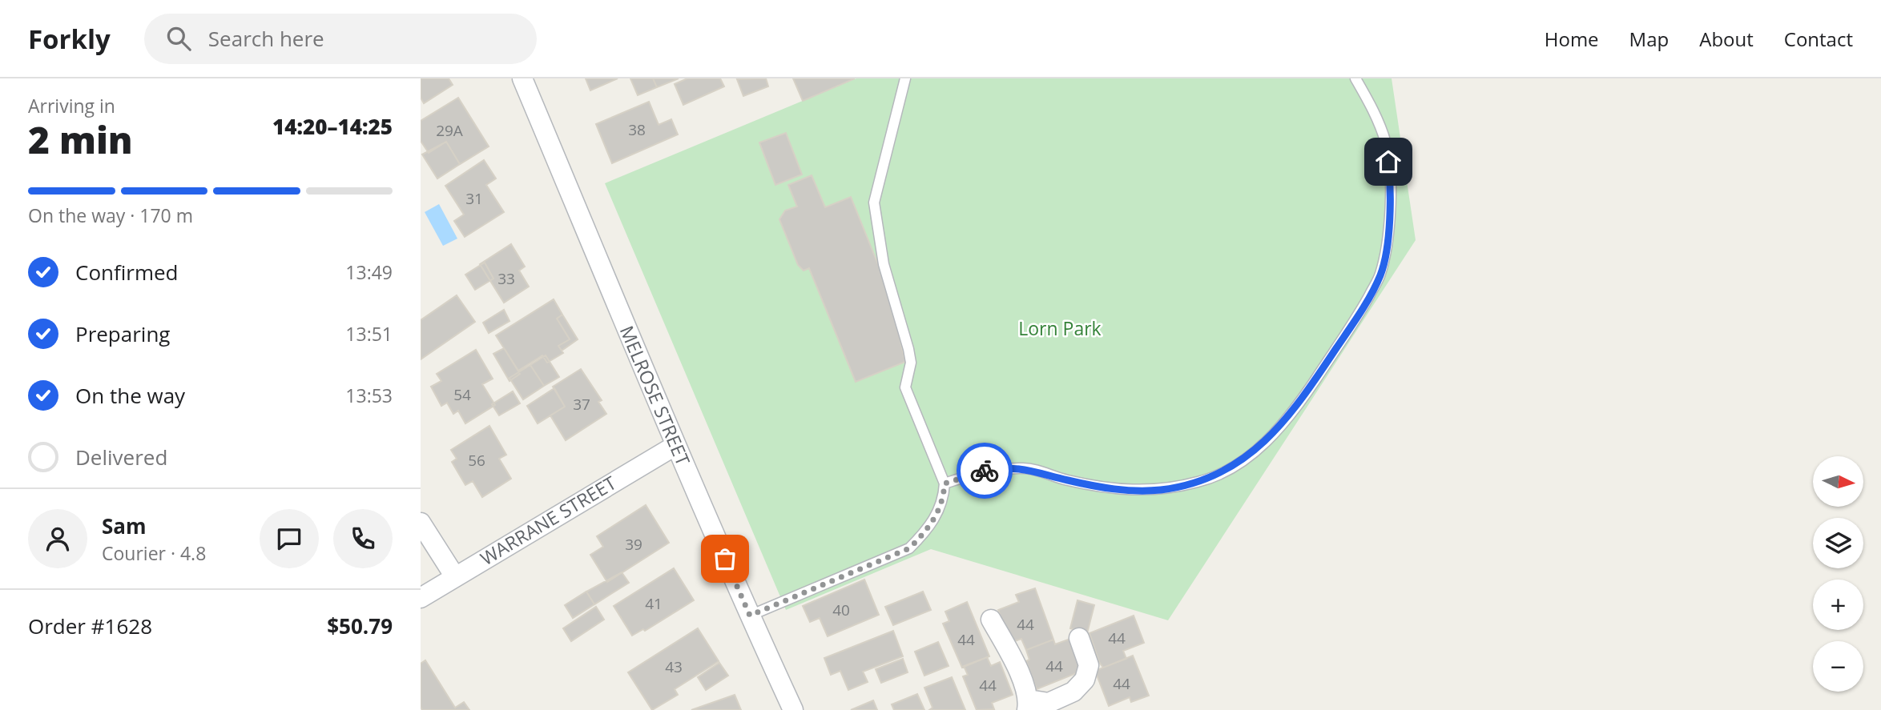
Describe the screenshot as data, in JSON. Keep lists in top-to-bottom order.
{
  "streets": {
    "street": ["MELROSE STREET", "WARRANE STREET"]
  },
  "crossings": [
    ["MELROSE STREET", "WARRANE STREET"]
  ],
  "parks": ["Lorn Park"],
  "house_numbers": [
    "38",
    "29A",
    "31",
    "33",
    "54",
    "37",
    "56",
    "39",
    "41",
    "40",
    "44",
    "44",
    "44",
    "44",
    "43",
    "44",
    "44"
  ],
  "north": "right",
  "page": {
    "header": "Forkly",
    "search": "Search here",
    "nav": [
      "Home",
      "Map",
      "About",
      "Contact"
    ],
    "heading": ["2 min", "Arriving in", "14:20–14:25"],
    "panel": [
      "Sam",
      "Courier · 4.8",
      "Order #1628",
      "$50.79"
    ],
    "bar": "On the way · 170 m",
    "list": [
      ["Confirmed", "13:49"],
      ["Preparing", "13:51"],
      ["On the way", "13:53"],
      "Delivered"
    ],
    "map_buttons": ["+", "−"]
  }
}
